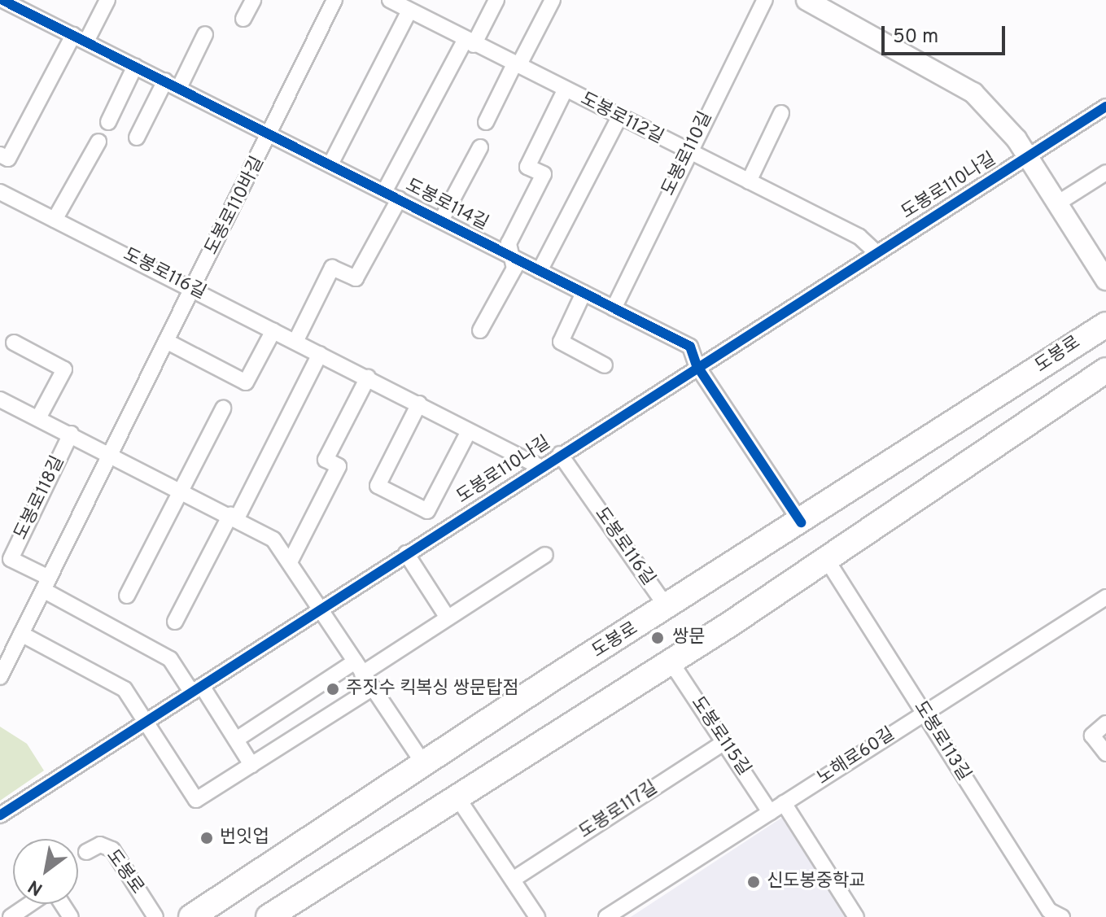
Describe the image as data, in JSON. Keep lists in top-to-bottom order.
{
  "streets": {
    "main road": ["도봉로"],
    "street": [
      "도봉로112길",
      "도봉로110길",
      "도봉로110나길",
      "도봉로114길",
      "도봉로110바길",
      "도봉로116길",
      "도봉로118길",
      "도봉로115길",
      "도봉로113길",
      "노해로60길",
      "도봉로117길"
    ]
  },
  "crossings": [
    ["도봉로112길", "도봉로110길"],
    ["도봉로112길", "도봉로110나길"],
    ["도봉로112길", "도봉로114길"],
    ["도봉로110길", "도봉로114길"],
    ["도봉로110나길", "도봉로114길"],
    ["도봉로110나길", "도봉로116길"],
    ["도봉로110나길", "도봉로118길"],
    ["도봉로114길", "도봉로110바길"],
    ["도봉로114길", "도봉로116길"],
    ["도봉로114길", "도봉로"],
    ["도봉로110바길", "도봉로116길"],
    ["도봉로110바길", "도봉로118길"],
    ["도봉로116길", "도봉로"],
    ["도봉로", "도봉로118길"],
    ["도봉로115길", "노해로60길"],
    ["도봉로115길", "도봉로117길"],
    ["도봉로113길", "노해로60길"]
  ],
  "places": [
    "쌍문",
    "주짓수 킥복싱 쌍문탑점",
    "번잇업",
    "신도봉중학교"
  ],
  "scale_bar": "50 m",
  "north": "bottom left"
}
